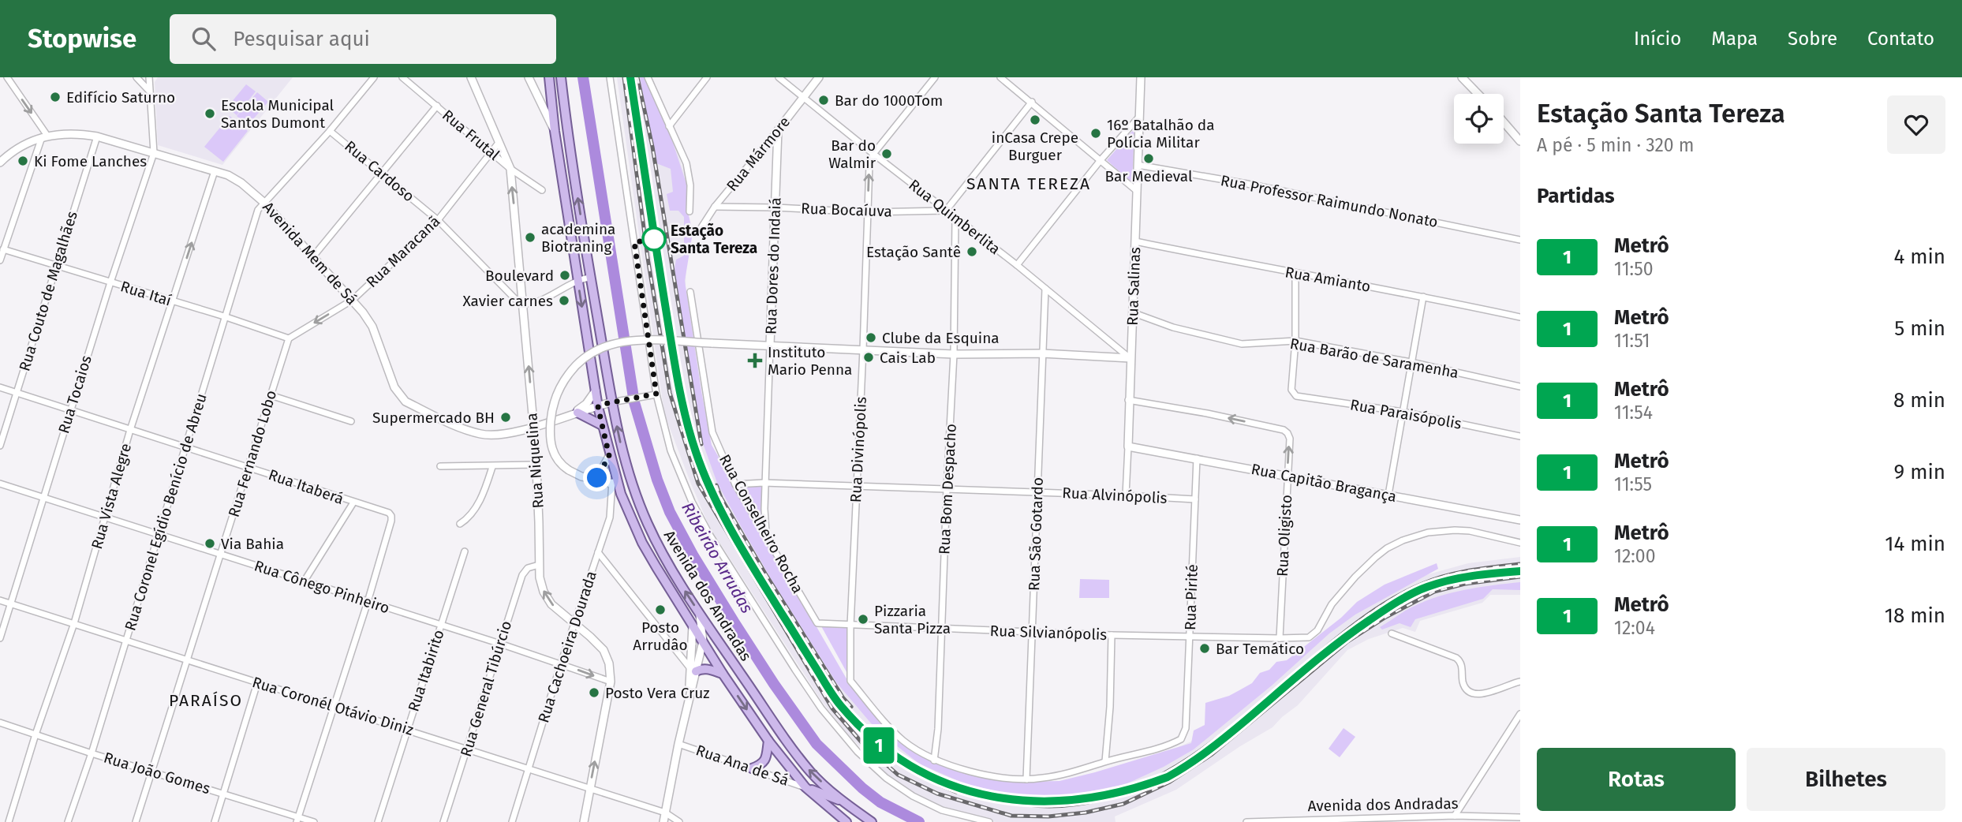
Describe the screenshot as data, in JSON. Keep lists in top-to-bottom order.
{
  "streets": {
    "main road": ["Avenida dos Andradas"],
    "street": [
      "Rua Frutal",
      "Rua Mármore",
      "Rua Cardoso",
      "Rua Professor Raimundo Nonato",
      "Rua Bocaíuva",
      "Rua Quimberlita",
      "Rua Maracanã",
      "Avenida Mem de Sá",
      "Rua Dores do Indaiá",
      "Rua Amianto",
      "Rua Salinas",
      "Rua Couto de Magalhães",
      "Rua Itaí",
      "Rua Barão de Saramenha",
      "Rua Tocaios",
      "Rua Paraisópolis",
      "Rua Divinópolis",
      "Rua Fernando Lobo",
      "Rua Niquelina",
      "Rua Capitão Bragança",
      "Rua Itaberá",
      "Rua Bom Despacho",
      "Rua Alvinópolis",
      "Rua Vista Alegre",
      "Rua Coronel Egídio Benício de Abreu",
      "Rua Conselheiro Rocha",
      "Rua São Gotardo",
      "Rua Oligisto",
      "Rua Cônego Pinheiro",
      "Rua Pirité",
      "Rua Silvianópolis",
      "Rua Cachoeira Dourada",
      "Rua Itabirito",
      "Rua General Tibúrcio",
      "Rua Coronél Otávio Diniz",
      "Rua Ana de Sá",
      "Rua João Gomes"
    ]
  },
  "crossings": [
    ["Rua Frutal", "Rua Maracanã"],
    ["Rua Frutal", "Rua Niquelina"],
    ["Rua Mármore", "Rua Bocaíuva"],
    ["Rua Mármore", "Rua Quimberlita"],
    ["Rua Mármore", "Rua Dores do Indaiá"],
    ["Rua Cardoso", "Rua Maracanã"],
    ["Rua Cardoso", "Rua Niquelina"],
    ["Rua Cardoso", "Rua Coronel Egídio Benício de Abreu"],
    ["Rua Professor Raimundo Nonato", "Rua Salinas"],
    ["Rua Bocaíuva", "Rua Quimberlita"],
    ["Rua Bocaíuva", "Rua Dores do Indaiá"],
    ["Rua Bocaíuva", "Rua Divinópolis"],
    ["Rua Quimberlita", "Rua Salinas"],
    ["Rua Quimberlita", "Rua Divinópolis"],
    ["Rua Quimberlita", "Rua Bom Despacho"],
    ["Rua Quimberlita", "Rua São Gotardo"],
    ["Rua Maracanã", "Avenida Mem de Sá"],
    ["Rua Maracanã", "Rua Itaí"],
    ["Rua Maracanã", "Rua Fernando Lobo"],
    ["Rua Maracanã", "Rua Niquelina"],
    ["Avenida Mem de Sá", "Rua Couto de Magalhães"],
    ["Avenida Mem de Sá", "Rua Tocaios"],
    ["Avenida Mem de Sá", "Rua Niquelina"],
    ["Avenida Mem de Sá", "Rua Vista Alegre"],
    ["Avenida Mem de Sá", "Rua Coronel Egídio Benício de Abreu"],
    ["Avenida Mem de Sá", "Avenida dos Andradas"],
    ["Rua Dores do Indaiá", "Rua Alvinópolis"],
    ["Rua Dores do Indaiá", "Rua Conselheiro Rocha"],
    ["Rua Amianto", "Rua Salinas"],
    ["Rua Salinas", "Rua Barão de Saramenha"],
    ["Rua Salinas", "Rua Capitão Bragança"],
    ["Rua Salinas", "Rua Alvinópolis"],
    ["Rua Salinas", "Rua Oligisto"],
    ["Rua Couto de Magalhães", "Rua Itaí"],
    ["Rua Couto de Magalhães", "Rua Itaberá"],
    ["Rua Itaí", "Rua Tocaios"],
    ["Rua Itaí", "Rua Fernando Lobo"],
    ["Rua Itaí", "Rua Vista Alegre"],
    ["Rua Itaí", "Rua Coronel Egídio Benício de Abreu"],
    ["Rua Barão de Saramenha", "Rua Paraisópolis"],
    ["Rua Tocaios", "Rua Itaberá"],
    ["Rua Tocaios", "Rua Cônego Pinheiro"],
    ["Rua Tocaios", "Rua Coronél Otávio Diniz"],
    ["Rua Divinópolis", "Rua Bom Despacho"],
    ["Rua Divinópolis", "Rua Alvinópolis"],
    ["Rua Divinópolis", "Rua Silvianópolis"],
    ["Rua Fernando Lobo", "Rua Itaberá"],
    ["Rua Fernando Lobo", "Rua Cônego Pinheiro"],
    ["Rua Fernando Lobo", "Rua Coronél Otávio Diniz"],
    ["Rua Fernando Lobo", "Rua João Gomes"],
    ["Rua Niquelina", "Rua Cônego Pinheiro"],
    ["Rua Niquelina", "Rua Cachoeira Dourada"],
    ["Rua Niquelina", "Rua General Tibúrcio"],
    ["Rua Niquelina", "Rua Coronél Otávio Diniz"],
    ["Rua Capitão Bragança", "Rua Oligisto"],
    ["Rua Capitão Bragança", "Rua Pirité"],
    ["Rua Itaberá", "Rua Vista Alegre"],
    ["Rua Itaberá", "Rua Coronel Egídio Benício de Abreu"],
    ["Rua Itaberá", "Rua Cônego Pinheiro"],
    ["Rua Bom Despacho", "Rua Alvinópolis"],
    ["Rua Bom Despacho", "Rua Silvianópolis"],
    ["Rua Alvinópolis", "Rua Conselheiro Rocha"],
    ["Rua Alvinópolis", "Rua São Gotardo"],
    ["Rua Alvinópolis", "Rua Pirité"],
    ["Rua Vista Alegre", "Rua Cônego Pinheiro"],
    ["Rua Vista Alegre", "Rua Coronél Otávio Diniz"],
    ["Rua Vista Alegre", "Rua João Gomes"],
    ["Rua Coronel Egídio Benício de Abreu", "Rua Cônego Pinheiro"],
    ["Rua Coronel Egídio Benício de Abreu", "Rua Coronél Otávio Diniz"],
    ["Rua Coronel Egídio Benício de Abreu", "Rua João Gomes"],
    ["Rua Conselheiro Rocha", "Rua Silvianópolis"],
    ["Rua São Gotardo", "Rua Silvianópolis"],
    ["Rua Oligisto", "Rua Silvianópolis"],
    ["Rua Cônego Pinheiro", "Rua Cachoeira Dourada"],
    ["Rua Cônego Pinheiro", "Rua Itabirito"],
    ["Rua Cônego Pinheiro", "Rua General Tibúrcio"],
    ["Avenida dos Andradas", "Rua Cachoeira Dourada"],
    ["Avenida dos Andradas", "Rua Ana de Sá"],
    ["Rua Pirité", "Rua Silvianópolis"],
    ["Rua Cachoeira Dourada", "Rua Coronél Otávio Diniz"],
    ["Rua Itabirito", "Rua Coronél Otávio Diniz"],
    ["Rua General Tibúrcio", "Rua Coronél Otávio Diniz"]
  ],
  "one_way": ["Rua Niquelina", "Rua Oligisto"],
  "districts": ["SANTA TEREZA", "PARAÍSO"],
  "water": ["Ribeirão Arrudas"],
  "places": {
    "other": [
      "Edifício Saturno",
      "Bar do 1000Tom",
      "Escola Municipal Santos Dumont",
      "inCasa Crepe Burguer",
      "16º Batalhão da Polícia Militar",
      "Bar do Walmir",
      "Bar Medieval",
      "Ki Fome Lanches",
      "academina Biotraning",
      "Estação Santa Tereza",
      "Estação Santê",
      "Boulevard",
      "Xavier carnes",
      "Clube da Esquina",
      "Cais Lab",
      "Supermercado BH",
      "Via Bahia",
      "Posto Arrudâo",
      "Pizzaria Santa Pizza",
      "Bar Temático",
      "Posto Vera Cruz"
    ],
    "health": ["Instituto Mario Penna"]
  },
  "lines": ["metro line 1"],
  "page": {
    "header": "Stopwise",
    "search": "Pesquisar aqui",
    "nav": [
      "Início",
      "Mapa",
      "Sobre",
      "Contato"
    ],
    "on_map": "1",
    "heading": [
      ["Estação Santa Tereza", "A pé · 5 min · 320 m"],
      "Partidas"
    ],
    "list": [
      {
        "mark": "1",
        "name": "Metrô",
        "note": "11:50",
        "value": "4 min"
      },
      {
        "mark": "1",
        "name": "Metrô",
        "note": "11:51",
        "value": "5 min"
      },
      {
        "mark": "1",
        "name": "Metrô",
        "note": "11:54",
        "value": "8 min"
      },
      {
        "mark": "1",
        "name": "Metrô",
        "note": "11:55",
        "value": "9 min"
      },
      {
        "mark": "1",
        "name": "Metrô",
        "note": "12:00",
        "value": "14 min"
      },
      {
        "mark": "1",
        "name": "Metrô",
        "note": "12:04",
        "value": "18 min"
      }
    ],
    "buttons": ["Rotas", "Bilhetes"]
  }
}
